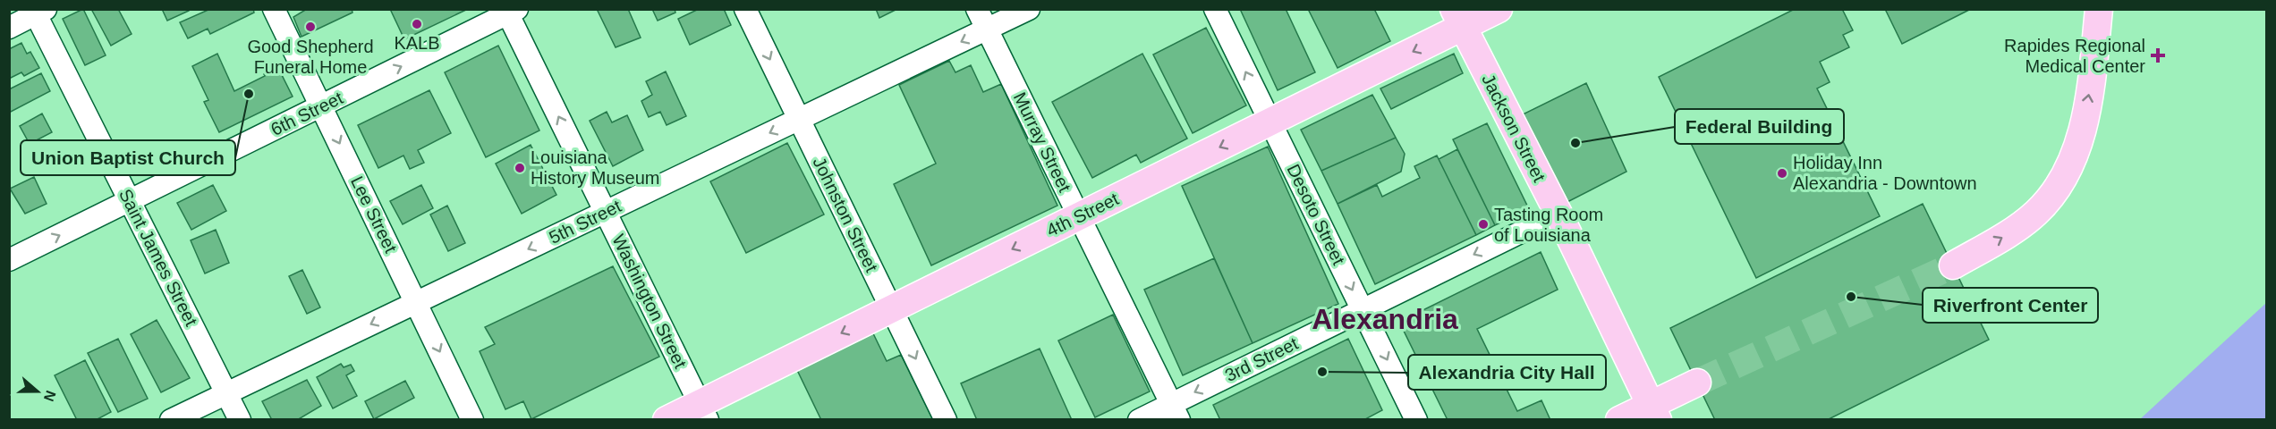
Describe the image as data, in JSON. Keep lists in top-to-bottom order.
{
  "streets": {
    "main road": ["Jackson Street", "4th Street"],
    "street": [
      "6th Street",
      "Murray Street",
      "Lee Street",
      "Johnston Street",
      "Desoto Street",
      "5th Street",
      "Saint James Street",
      "Washington Street",
      "3rd Street"
    ]
  },
  "crossings": [
    ["6th Street", "Lee Street"],
    ["6th Street", "Saint James Street"],
    ["6th Street", "Washington Street"],
    ["Jackson Street", "4th Street"],
    ["Jackson Street", "3rd Street"],
    ["Murray Street", "4th Street"],
    ["Murray Street", "5th Street"],
    ["Murray Street", "3rd Street"],
    ["Lee Street", "5th Street"],
    ["Johnston Street", "4th Street"],
    ["Johnston Street", "5th Street"],
    ["4th Street", "Desoto Street"],
    ["4th Street", "Washington Street"],
    ["Desoto Street", "3rd Street"],
    ["5th Street", "Saint James Street"],
    ["5th Street", "Washington Street"]
  ],
  "one_way": [
    "6th Street",
    "Lee Street",
    "Johnston Street",
    "4th Street",
    "5th Street",
    "Washington Street",
    "3rd Street"
  ],
  "districts": ["Alexandria"],
  "places": {
    "other": [
      "KALB",
      "Good Shepherd Funeral Home",
      "Union Baptist Church",
      "Federal Building",
      "Louisiana History Museum",
      "Holiday Inn Alexandria - Downtown",
      "Tasting Room of Louisiana",
      "Riverfront Center",
      "Alexandria City Hall"
    ],
    "health": ["Rapides Regional Medical Center"]
  },
  "north": "right"
}
